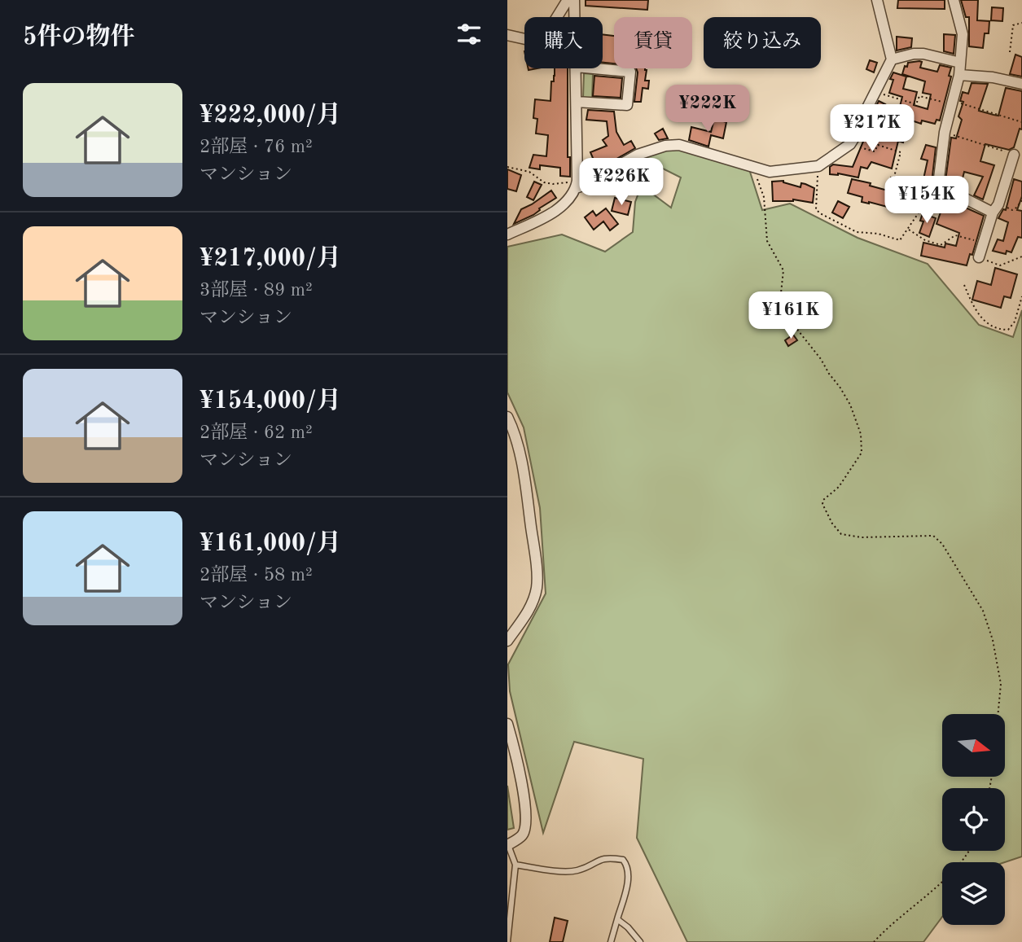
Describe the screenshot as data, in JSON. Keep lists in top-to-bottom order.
{
  "north": "right",
  "page": {
    "heading": "5件の物件",
    "chip": ["購入", "賃貸", "絞り込み"],
    "list": [
      {
        "name": "¥222,000/月",
        "note": "2部屋 · 76 m² · マンション"
      },
      {
        "name": "¥217,000/月",
        "note": "3部屋 · 89 m² · マンション"
      },
      {
        "name": "¥154,000/月",
        "note": "2部屋 · 62 m² · マンション"
      },
      {
        "name": "¥161,000/月",
        "note": "2部屋 · 58 m² · マンション"
      }
    ],
    "price": [
      "¥222K",
      "¥217K",
      "¥226K",
      "¥154K",
      "¥161K"
    ]
  }
}
